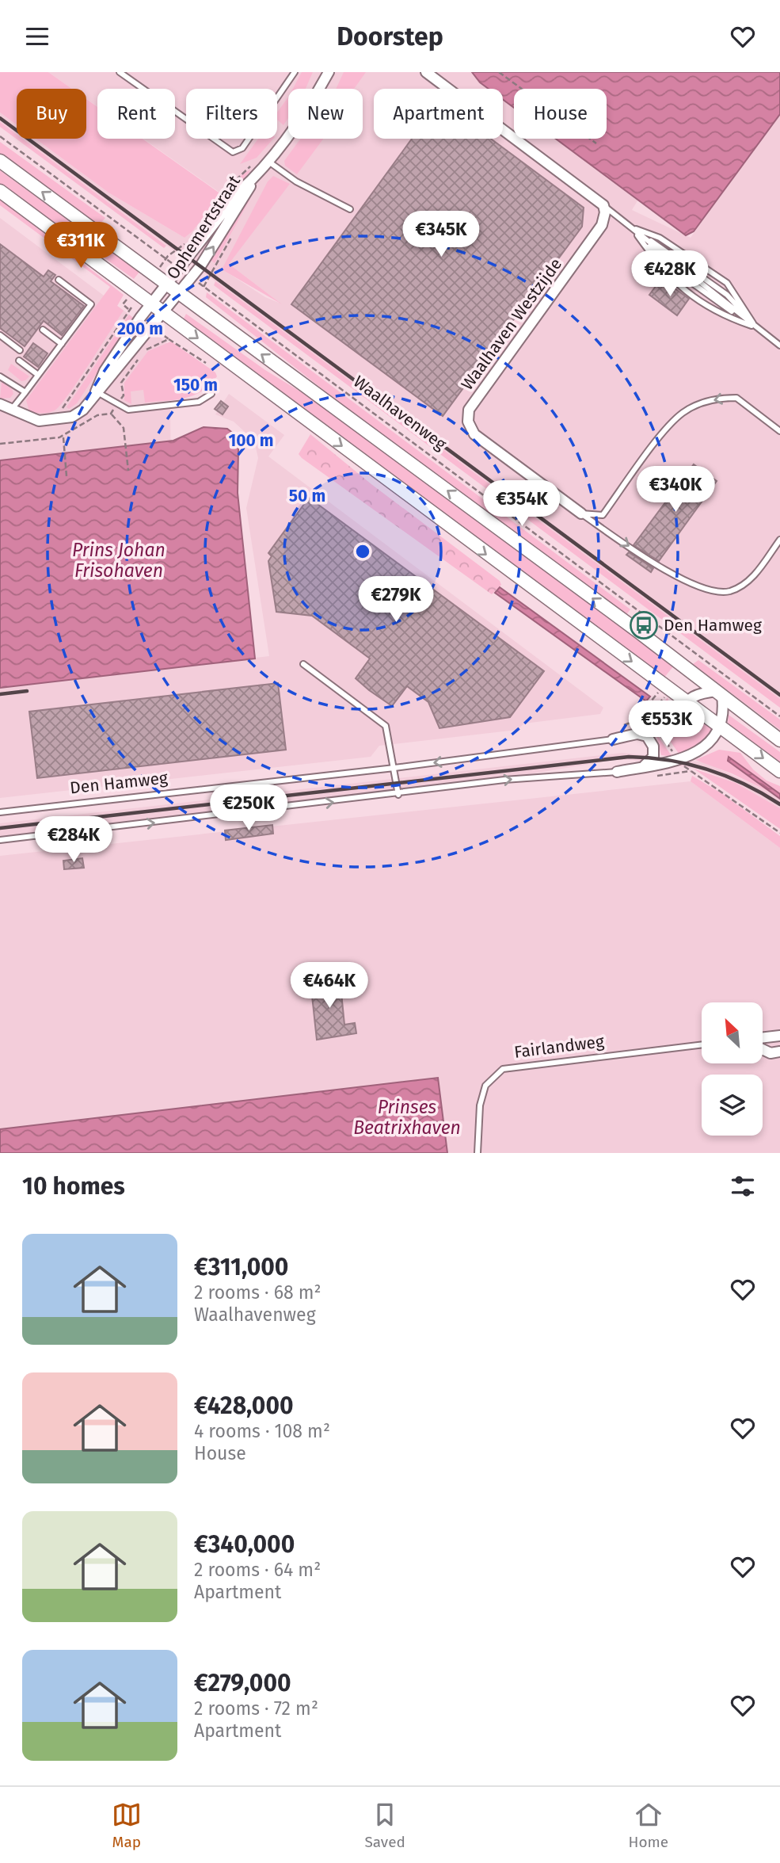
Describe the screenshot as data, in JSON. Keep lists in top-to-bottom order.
{
  "streets": {
    "street": [
      "Ophemertstraat",
      "Waalhaven Westzijde",
      "Waalhavenweg",
      "Den Hamweg"
    ],
    "lane": ["Fairlandweg"]
  },
  "crossings": [
    ["Ophemertstraat", "Waalhavenweg"],
    ["Waalhavenweg", "Den Hamweg"]
  ],
  "water": ["Prins Johan Frisohaven", "Prinses Beatrixhaven"],
  "places": {
    "bus stop": ["Den Hamweg"]
  },
  "north": "top left",
  "page": {
    "header": "Doorstep",
    "chip": [
      "Buy",
      "Rent",
      "Filters",
      "New",
      "Apartment",
      "House"
    ],
    "price": [
      "€345K",
      "€311K",
      "€428K",
      "€340K",
      "€354K",
      "€279K",
      "€553K",
      "€250K",
      "€284K",
      "€464K"
    ],
    "heading": "10 homes",
    "list": [
      {
        "name": "€311,000",
        "note": "2 rooms · 68 m² · Waalhavenweg"
      },
      {
        "name": "€428,000",
        "note": "4 rooms · 108 m² · House"
      },
      {
        "name": "€340,000",
        "note": "2 rooms · 64 m² · Apartment"
      },
      {
        "name": "€279,000",
        "note": "2 rooms · 72 m² · Apartment"
      }
    ],
    "tabs": ["Map", "Saved", "Home"]
  },
  "rings": [
    "200 m",
    "150 m",
    "100 m",
    "50 m"
  ]
}
